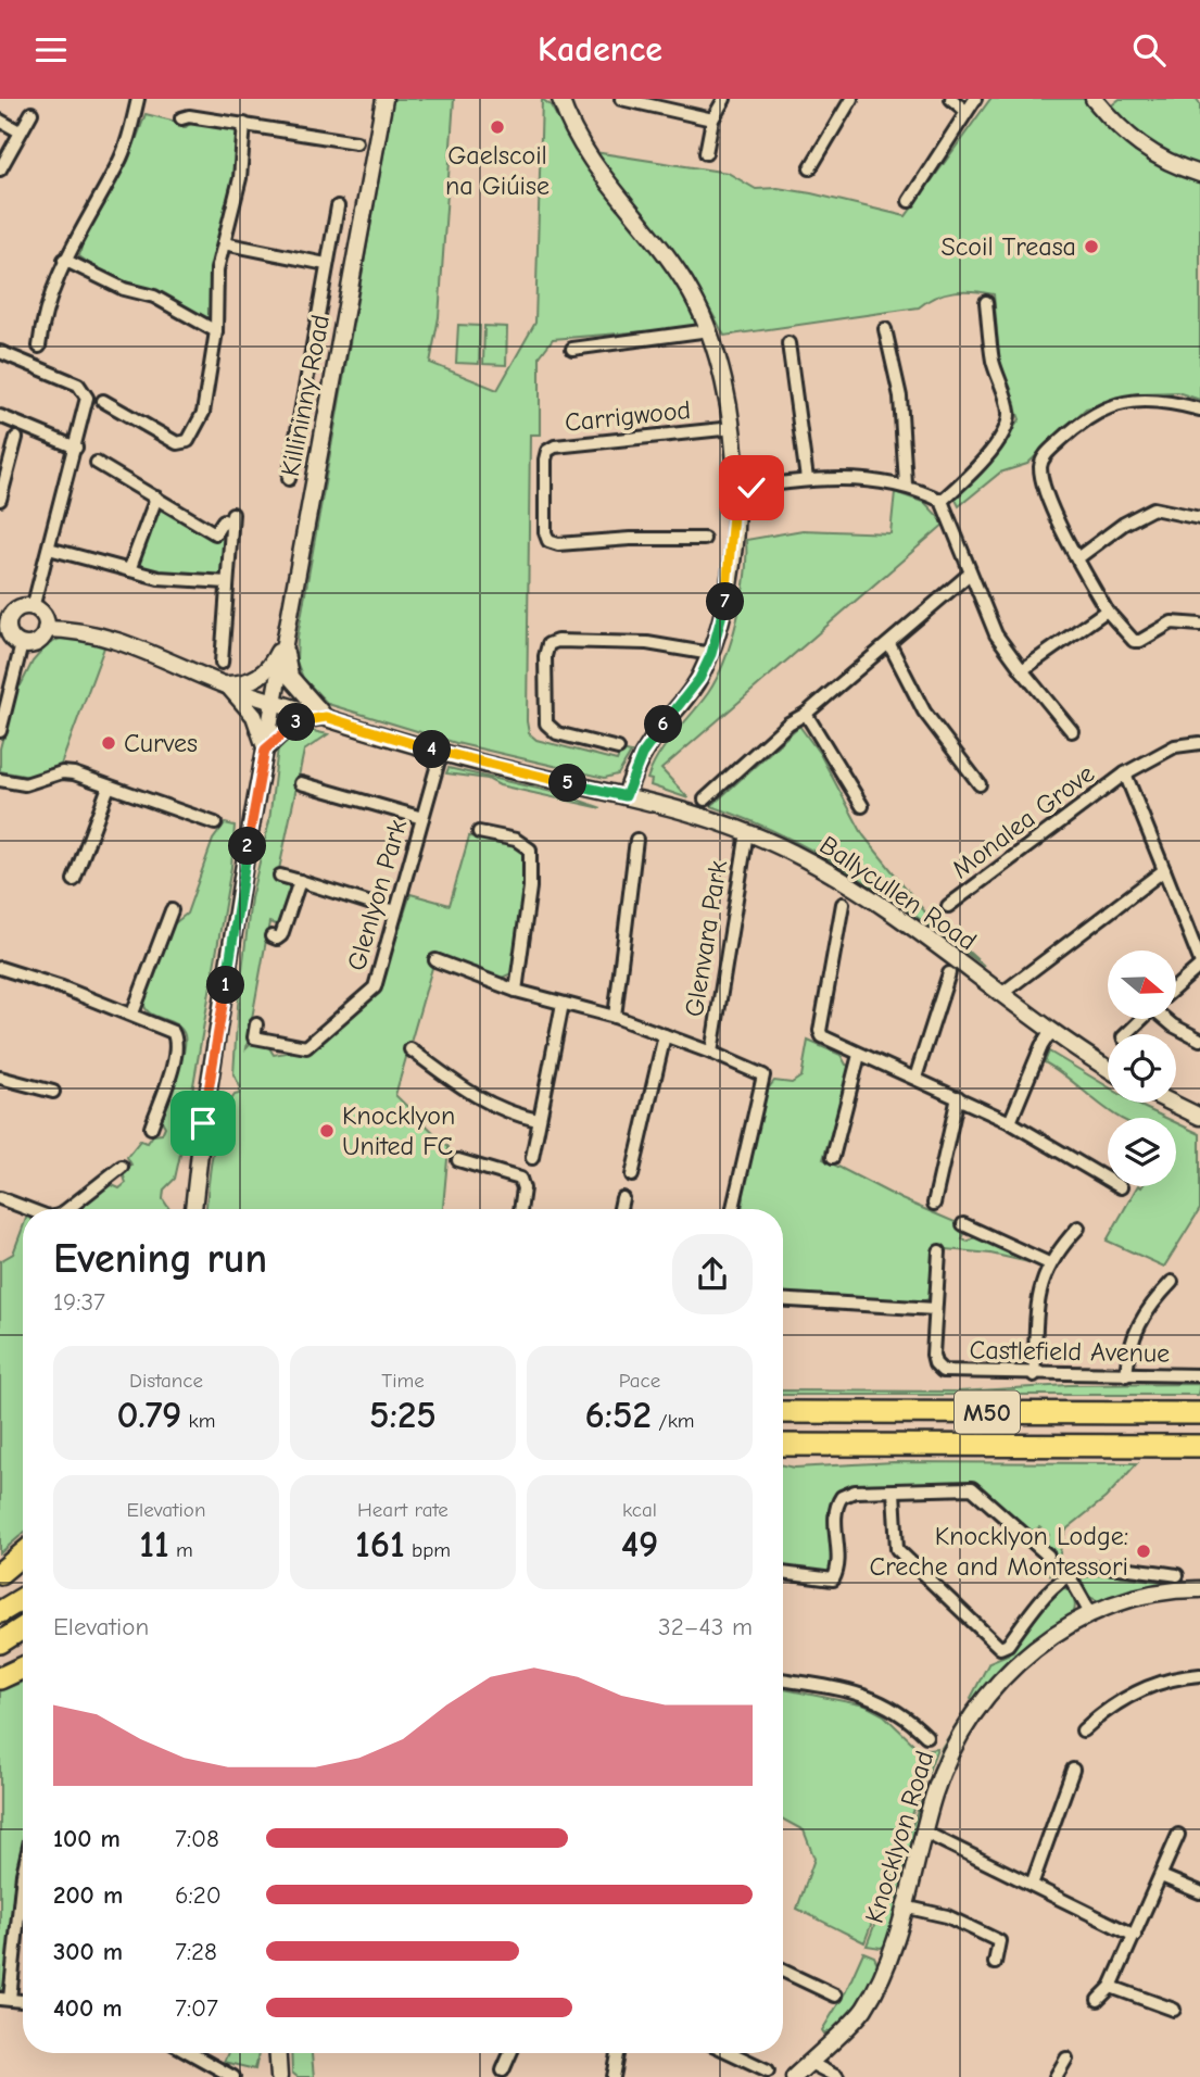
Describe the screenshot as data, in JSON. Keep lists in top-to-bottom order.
{
  "streets": {
    "highway": ["M50"],
    "street": [
      "Killininny Road",
      "Carrigwood",
      "Monalea Grove",
      "Ballycullen Road",
      "Glenlyon Park",
      "Glenvara Park",
      "Castlefield Avenue",
      "Knocklyon Road"
    ]
  },
  "crossings": [
    ["Killininny Road", "Ballycullen Road"],
    ["Ballycullen Road", "Glenlyon Park"],
    ["Ballycullen Road", "Glenvara Park"]
  ],
  "places": [
    "Gaelscoil na Giúise",
    "Scoil Treasa",
    "Curves",
    "Knocklyon United FC",
    "Knocklyon Lodge: Creche and Montessori"
  ],
  "north": "right",
  "page": {
    "header": "Kadence",
    "pins": [
      "7",
      "3",
      "6",
      "4",
      "5",
      "2",
      "1"
    ],
    "heading": ["Evening run", "19:37"],
    "stats": [
      ["Distance", "0.79 km"],
      ["Time", "5:25"],
      ["Pace", "6:52 /km"],
      ["Elevation", "11 m"],
      ["Heart rate", "161 bpm"],
      ["kcal", "49"]
    ],
    "chart": ["Elevation", "32–43 m"],
    "list": [
      {
        "name": "100 m",
        "note": "7:08"
      },
      {
        "name": "200 m",
        "note": "6:20"
      },
      {
        "name": "300 m",
        "note": "7:28"
      },
      {
        "name": "400 m",
        "note": "7:07"
      }
    ]
  }
}
